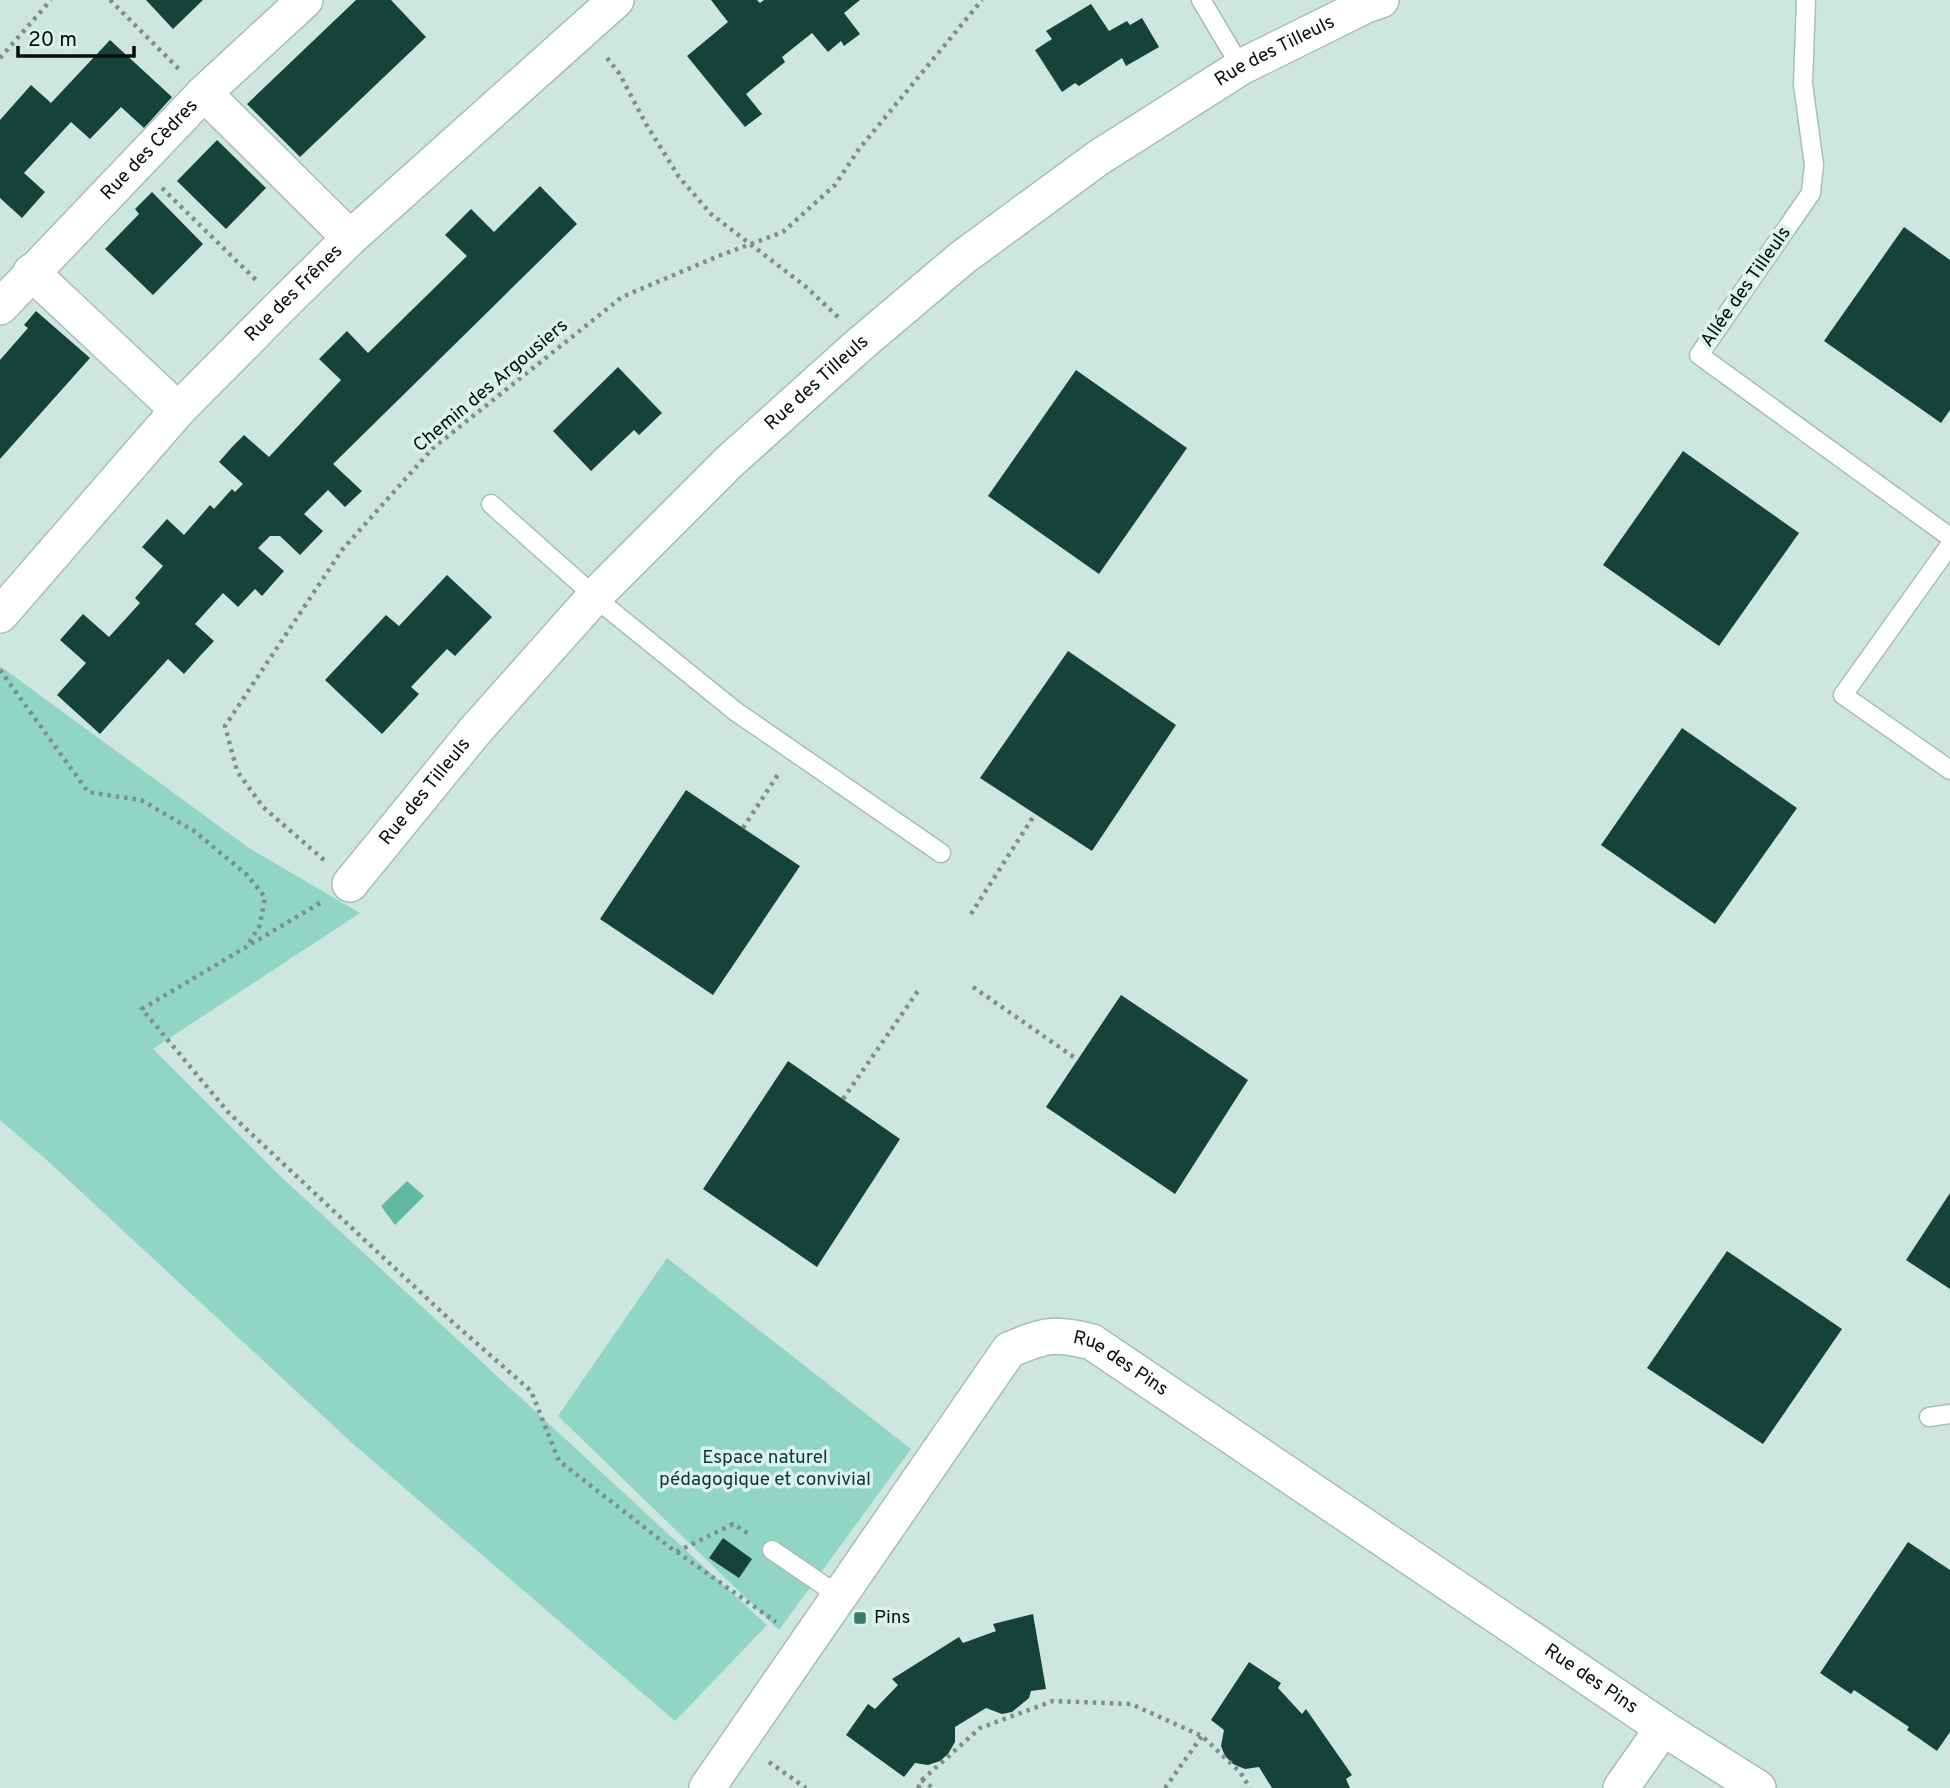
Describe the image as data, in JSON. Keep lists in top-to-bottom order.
{
  "streets": {
    "street": [
      "Rue des Tilleuls",
      "Rue des Cèdres",
      "Rue des Frênes",
      "Rue des Pins"
    ],
    "lane": ["Allée des Tilleuls"],
    "path": ["Chemin des Argousiers"]
  },
  "crossings": [
    ["Rue des Tilleuls", "Chemin des Argousiers"]
  ],
  "parks": ["Espace naturel pédagogique et convivial"],
  "places": {
    "transit": ["Pins"]
  },
  "scale_bar": "20 m"
}
